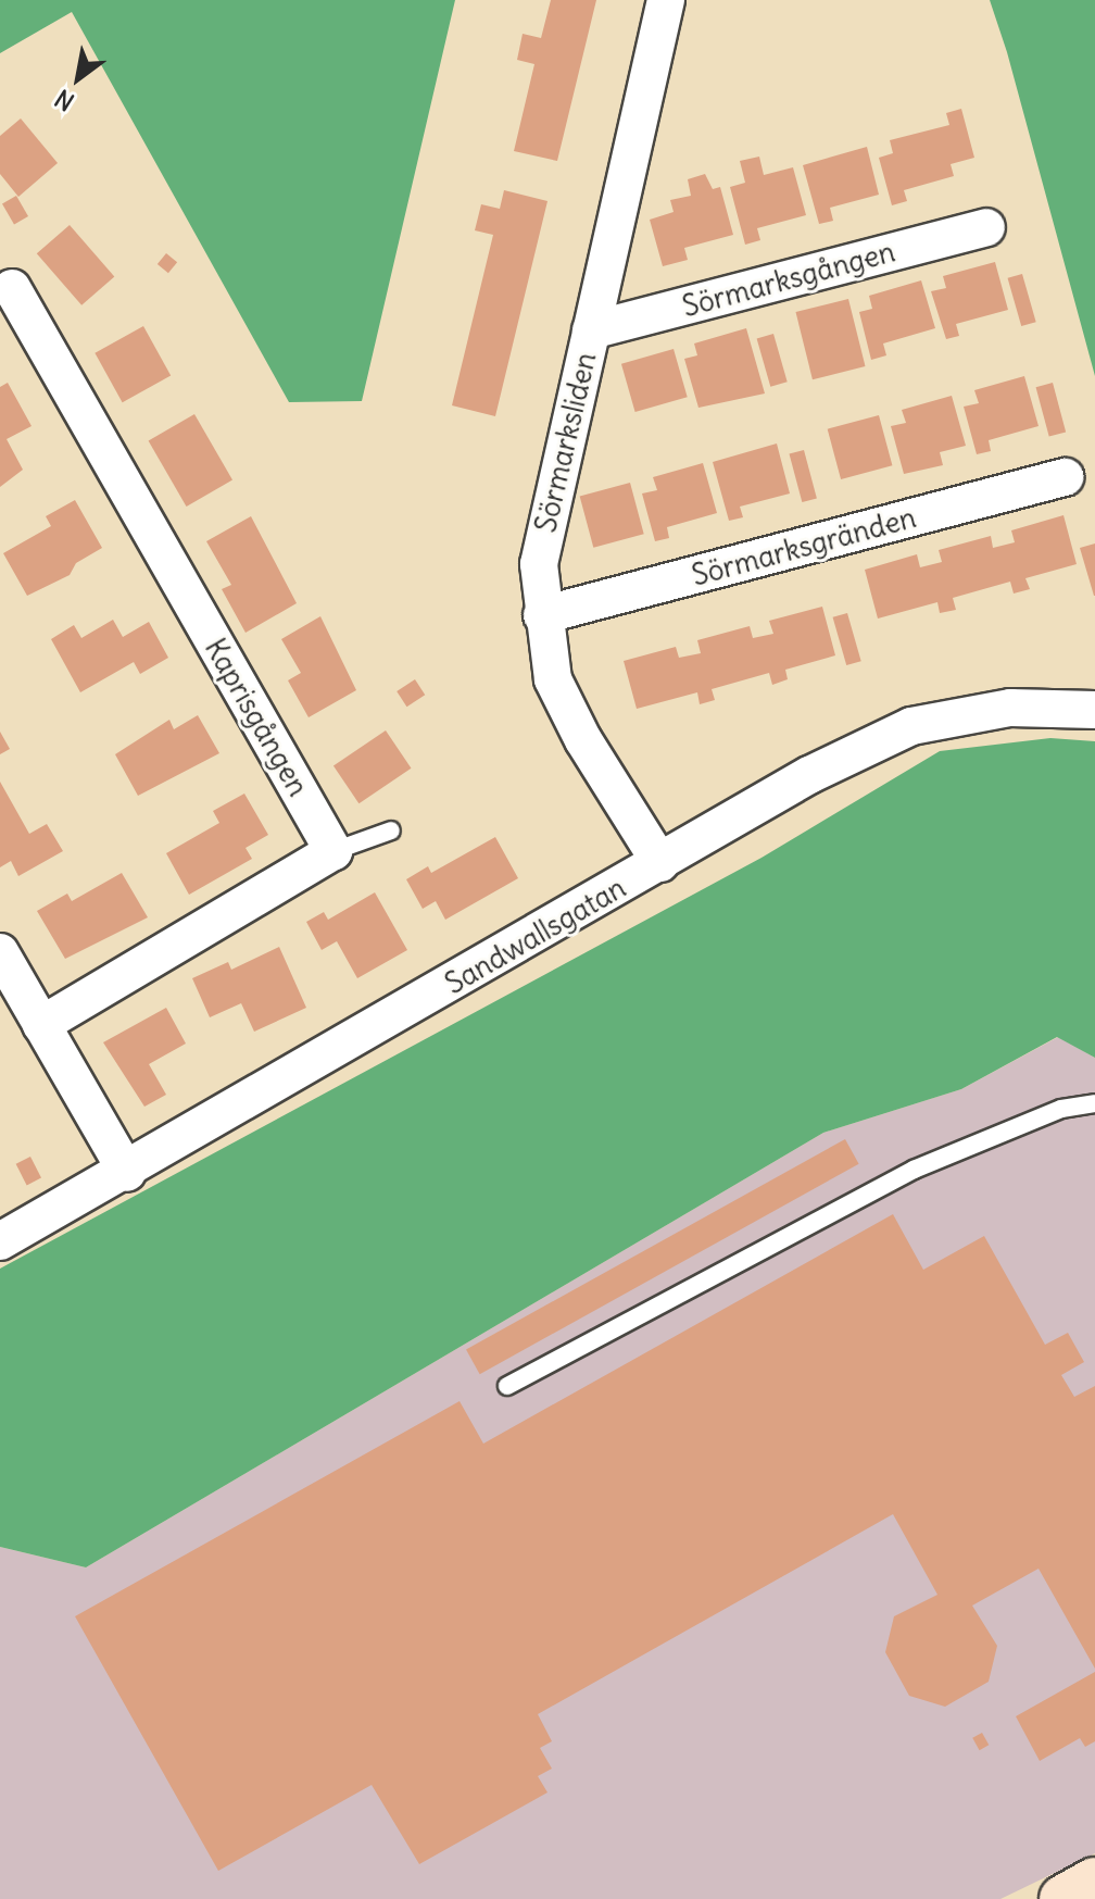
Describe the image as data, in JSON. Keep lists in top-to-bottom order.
{
  "streets": {
    "street": [
      "Sörmarksgången",
      "Sörmarksliden",
      "Sörmarksgränden",
      "Kaprisgången",
      "Sandwallsgatan"
    ]
  },
  "crossings": [
    ["Sörmarksgången", "Sörmarksliden"],
    ["Sörmarksliden", "Sörmarksgränden"],
    ["Sörmarksliden", "Sandwallsgatan"]
  ],
  "north": "bottom left"
}
